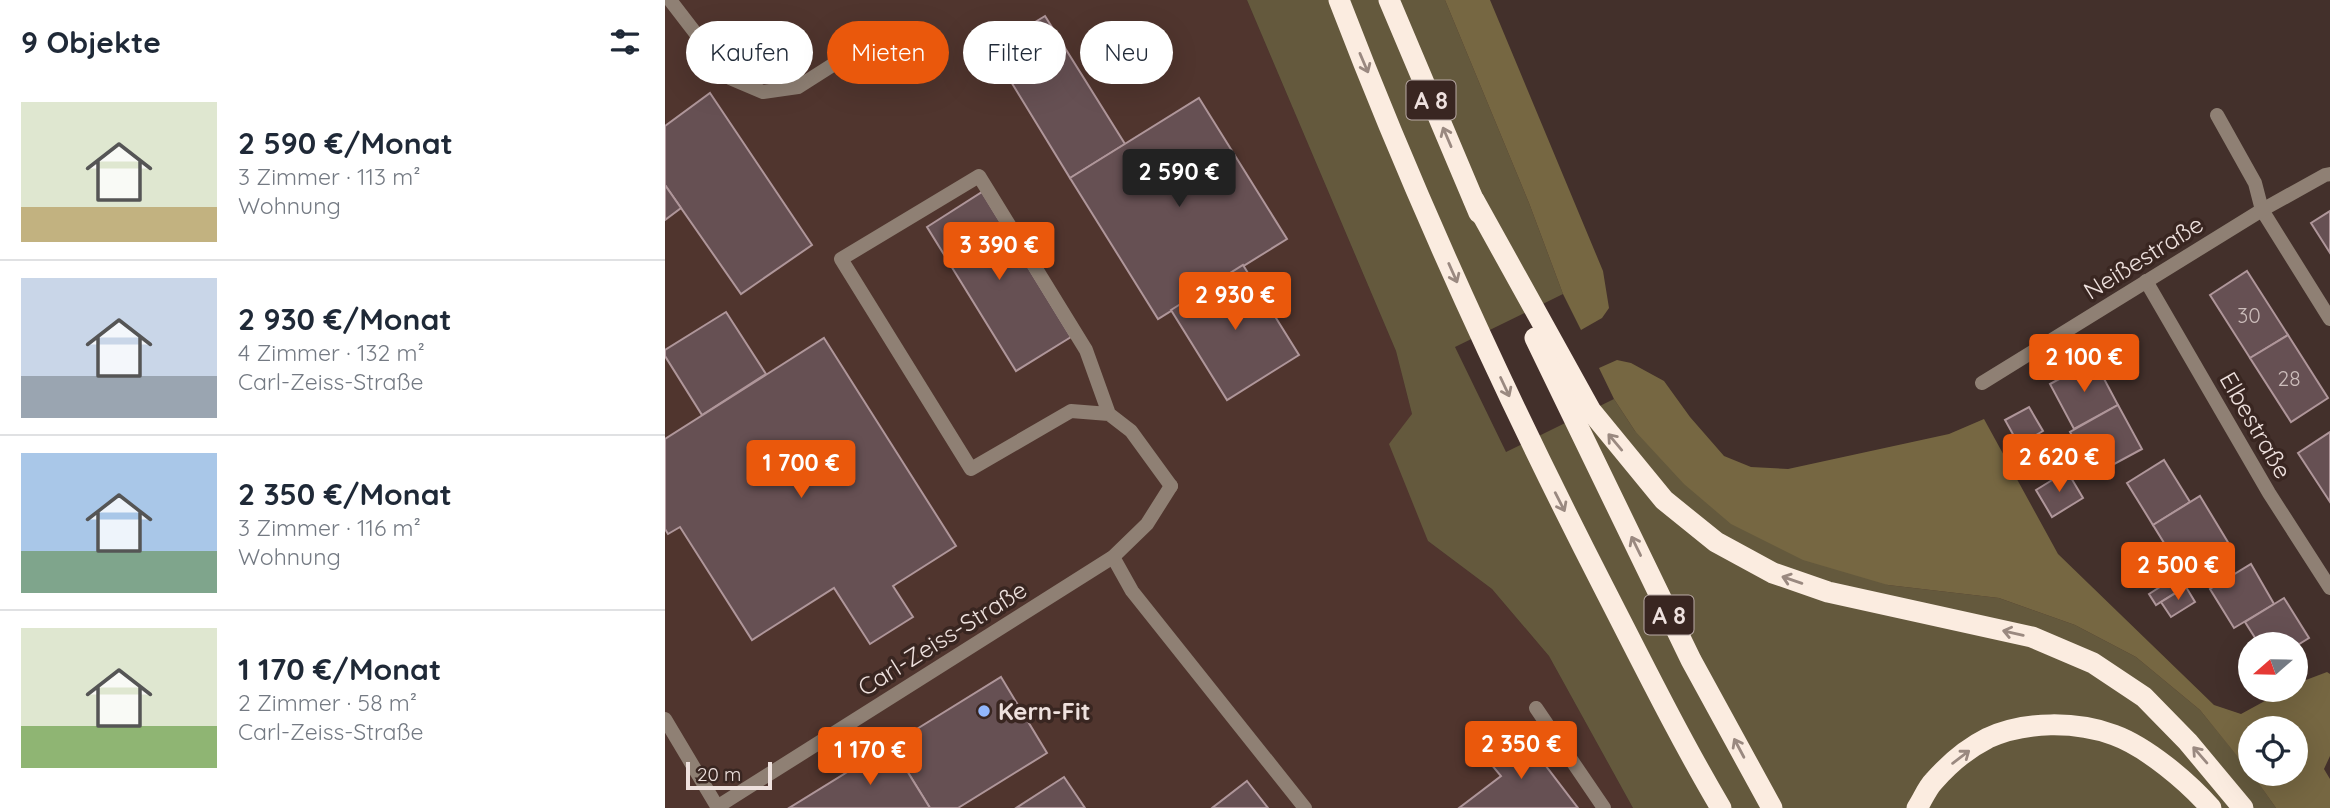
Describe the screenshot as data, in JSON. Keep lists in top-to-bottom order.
{
  "streets": {
    "highway": ["A 8"],
    "street": ["Neißestraße", "Elbestraße", "Carl-Zeiss-Straße"]
  },
  "crossings": [
    ["Neißestraße", "Elbestraße"]
  ],
  "places": ["Kern-Fit"],
  "house_numbers": ["30", "28"],
  "scale_bar": "20 m",
  "north": "left",
  "page": {
    "heading": "9 Objekte",
    "chip": [
      "Kaufen",
      "Mieten",
      "Filter",
      "Neu"
    ],
    "list": [
      {
        "name": "2 590 €/Monat",
        "note": "3 Zimmer · 113 m² · Wohnung"
      },
      {
        "name": "2 930 €/Monat",
        "note": "4 Zimmer · 132 m² · Carl-Zeiss-Straße"
      },
      {
        "name": "2 350 €/Monat",
        "note": "3 Zimmer · 116 m² · Wohnung"
      },
      {
        "name": "1 170 €/Monat",
        "note": "2 Zimmer · 58 m² · Carl-Zeiss-Straße"
      }
    ],
    "price": [
      "2 590 €",
      "3 390 €",
      "2 930 €",
      "2 100 €",
      "2 620 €",
      "1 700 €",
      "2 500 €",
      "2 350 €",
      "1 170 €"
    ],
    "scale": "20 m"
  }
}
